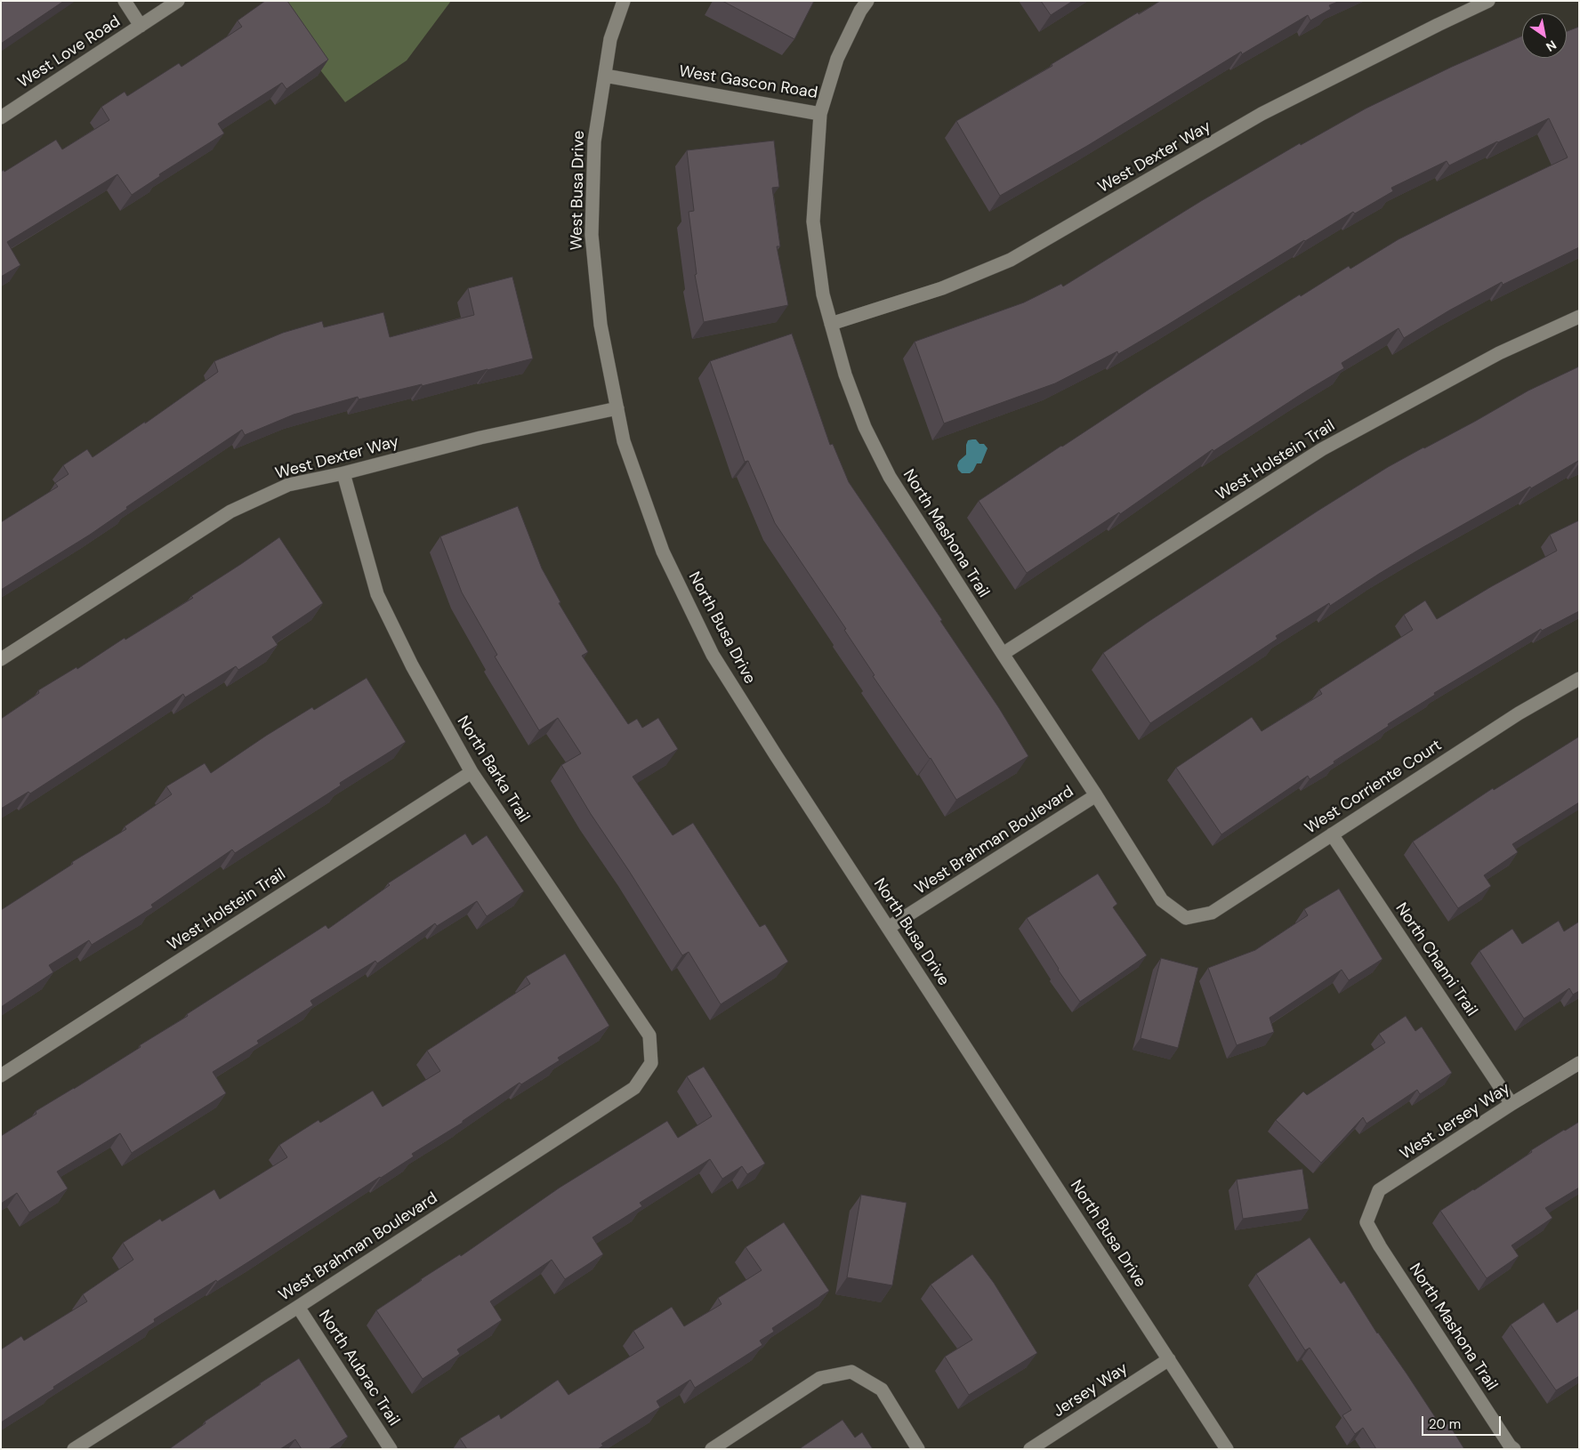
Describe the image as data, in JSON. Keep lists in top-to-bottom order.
{
  "streets": {
    "street": [
      "West Love Road",
      "West Gascon Road",
      "West Dexter Way",
      "West Busa Drive",
      "West Holstein Trail",
      "North Mashona Trail",
      "North Busa Drive",
      "North Barka Trail",
      "West Corriente Court",
      "West Brahman Boulevard",
      "North Channi Trail",
      "West Jersey Way",
      "North Aubrac Trail",
      "Jersey Way"
    ]
  },
  "crossings": [
    ["West Gascon Road", "West Busa Drive"],
    ["West Gascon Road", "North Mashona Trail"],
    ["West Dexter Way", "West Busa Drive"],
    ["West Dexter Way", "North Mashona Trail"],
    ["West Dexter Way", "North Busa Drive"],
    ["West Dexter Way", "North Barka Trail"],
    ["West Busa Drive", "North Busa Drive"],
    ["West Holstein Trail", "North Mashona Trail"],
    ["West Holstein Trail", "North Barka Trail"],
    ["North Mashona Trail", "West Corriente Court"],
    ["North Mashona Trail", "West Brahman Boulevard"],
    ["North Mashona Trail", "West Jersey Way"],
    ["North Busa Drive", "West Brahman Boulevard"],
    ["North Busa Drive", "Jersey Way"],
    ["North Barka Trail", "West Brahman Boulevard"],
    ["West Corriente Court", "North Channi Trail"],
    ["West Brahman Boulevard", "North Aubrac Trail"],
    ["North Channi Trail", "West Jersey Way"]
  ],
  "scale_bar": "20 m",
  "north": "bottom right"
}
